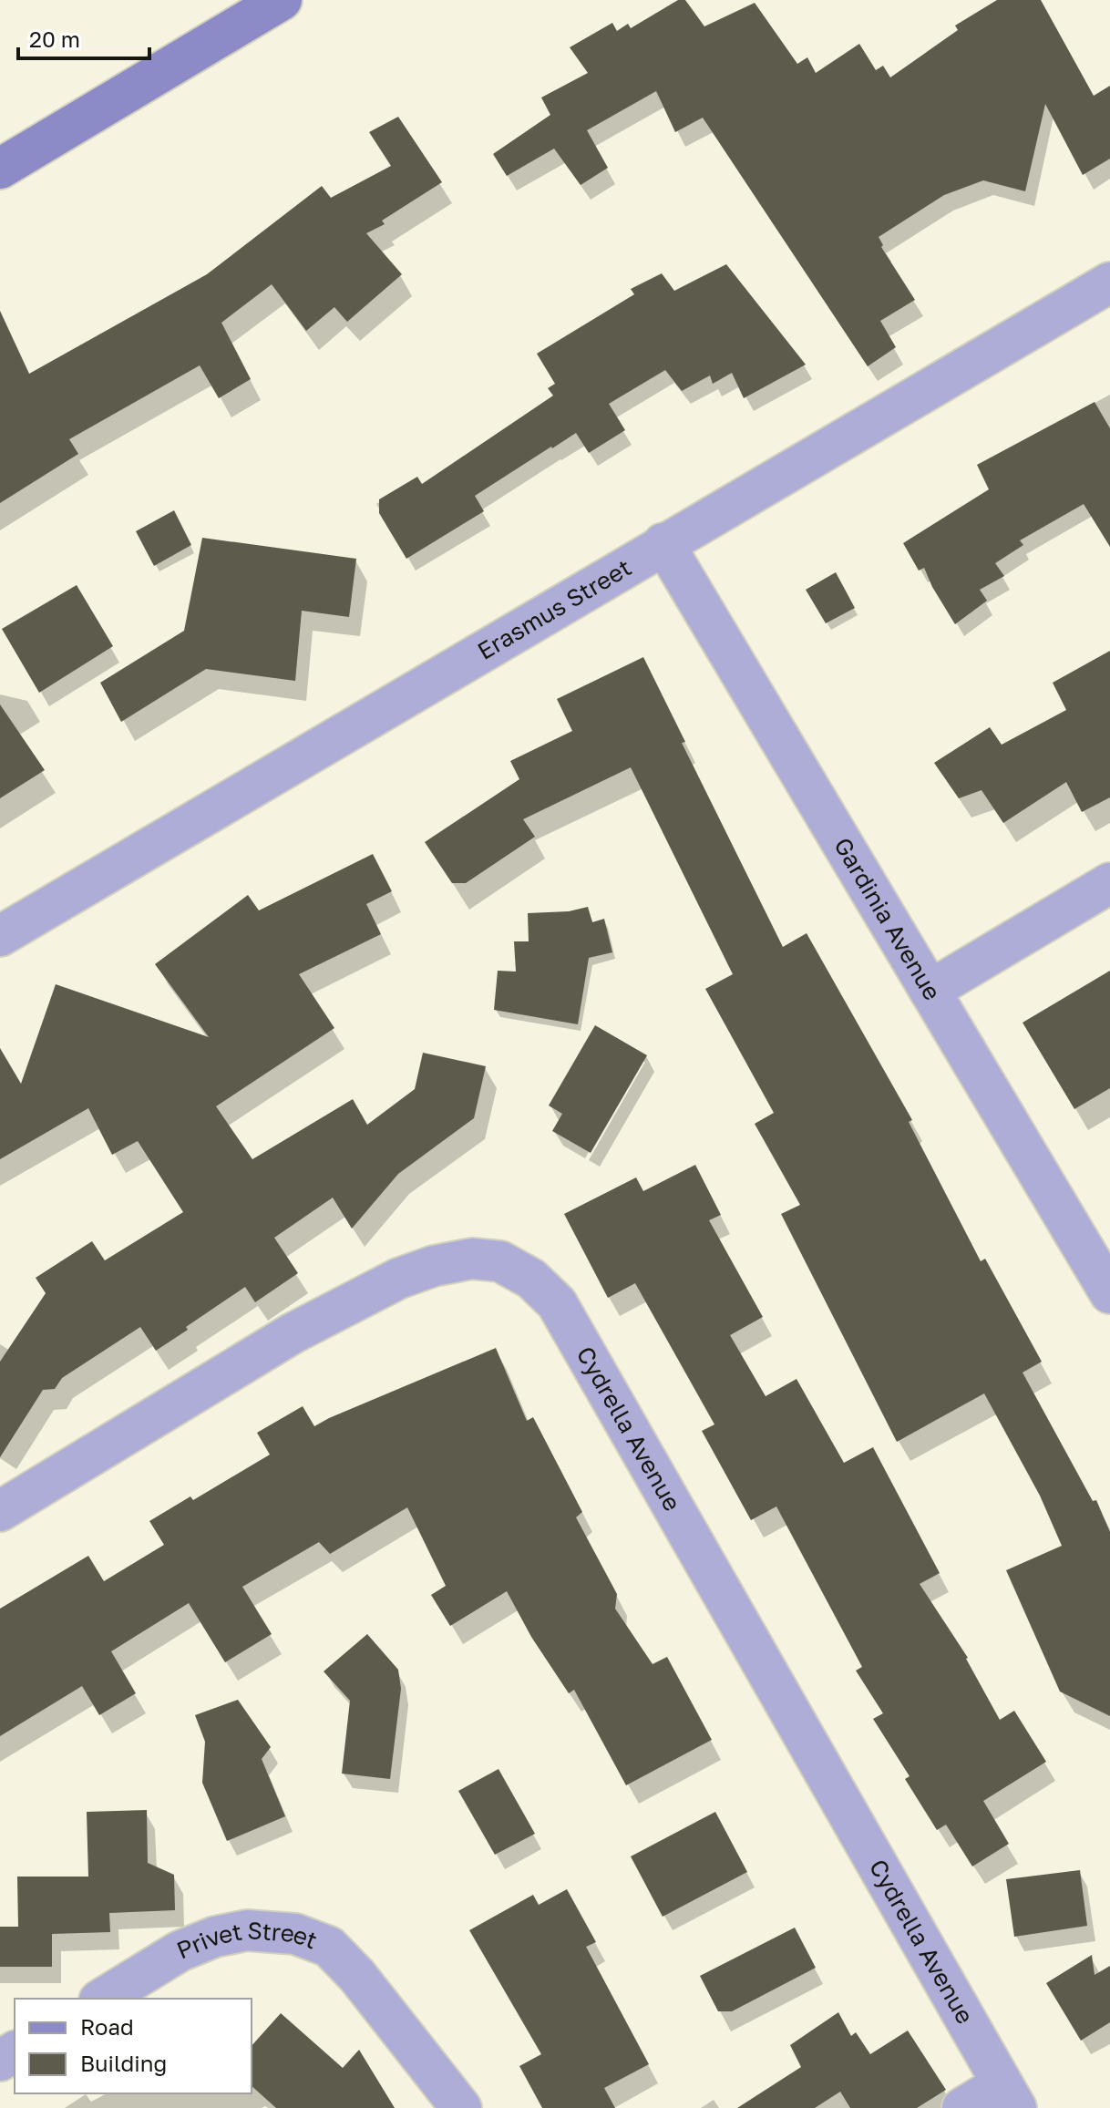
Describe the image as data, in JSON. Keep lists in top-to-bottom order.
{
  "streets": {
    "street": [
      "Erasmus Street",
      "Gardinia Avenue",
      "Cydrella Avenue",
      "Privet Street"
    ]
  },
  "crossings": [
    ["Erasmus Street", "Gardinia Avenue"]
  ],
  "legend": ["Road", "Building"],
  "scale_bar": "20 m"
}
